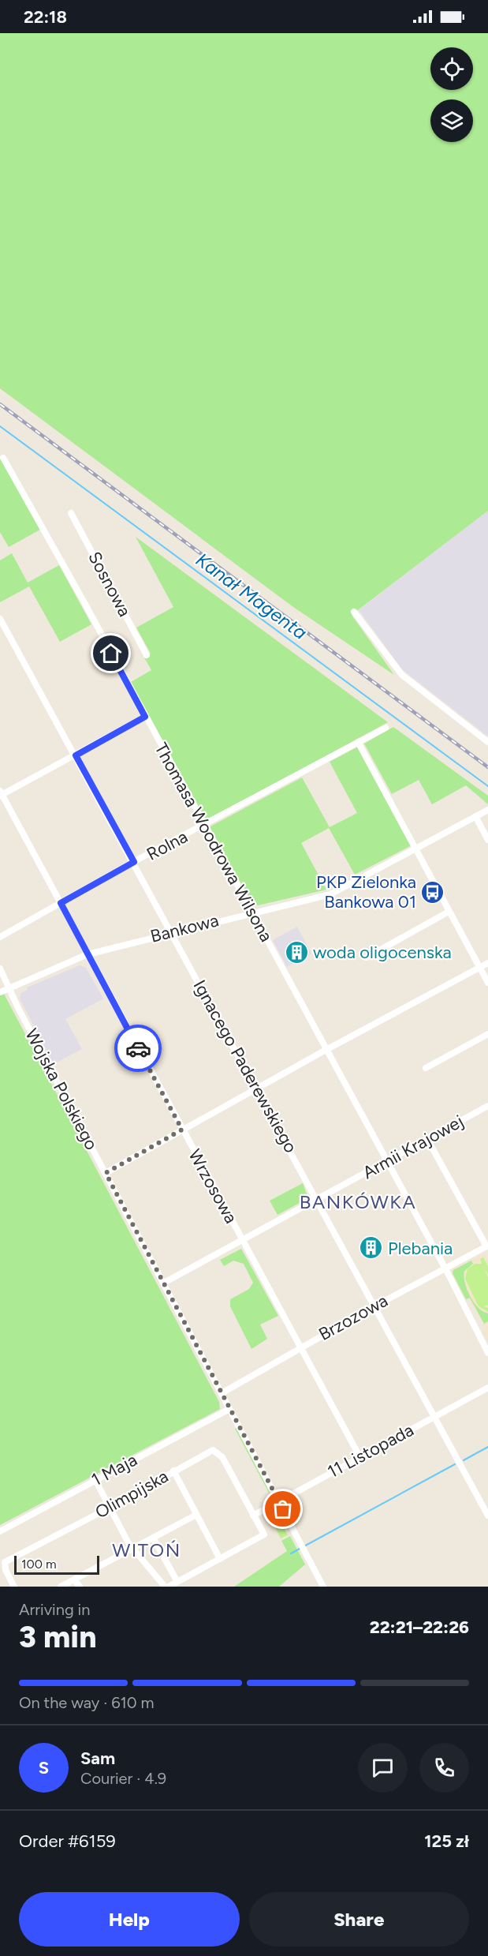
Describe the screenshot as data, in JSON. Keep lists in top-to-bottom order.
{
  "streets": {
    "street": [
      "Sosnowa",
      "Thomasa Woodrowa Wilsona",
      "Rolna",
      "Bankowa",
      "Ignacego Paderewskiego",
      "Wojska Polskiego",
      "Armii Krajowej",
      "Wrzosowa",
      "Brzozowa",
      "11 Listopada",
      "1 Maja",
      "Olimpijska"
    ]
  },
  "crossings": [
    ["Thomasa Woodrowa Wilsona", "Rolna"],
    ["Thomasa Woodrowa Wilsona", "Bankowa"],
    ["Thomasa Woodrowa Wilsona", "Armii Krajowej"],
    ["Thomasa Woodrowa Wilsona", "Brzozowa"],
    ["Rolna", "Ignacego Paderewskiego"],
    ["Rolna", "Wrzosowa"],
    ["Bankowa", "Ignacego Paderewskiego"],
    ["Bankowa", "Wojska Polskiego"],
    ["Bankowa", "Wrzosowa"],
    ["Ignacego Paderewskiego", "Armii Krajowej"],
    ["Ignacego Paderewskiego", "Brzozowa"],
    ["Ignacego Paderewskiego", "11 Listopada"],
    ["Wojska Polskiego", "Armii Krajowej"],
    ["Wojska Polskiego", "Brzozowa"],
    ["Wojska Polskiego", "11 Listopada"],
    ["Wojska Polskiego", "1 Maja"],
    ["Armii Krajowej", "Wrzosowa"],
    ["Wrzosowa", "Brzozowa"],
    ["Wrzosowa", "11 Listopada"],
    ["11 Listopada", "Olimpijska"]
  ],
  "districts": ["BANKÓWKA", "WITOŃ"],
  "water": ["Kanał Magenta"],
  "places": {
    "bus stop": ["PKP Zielonka Bankowa 01"],
    "building": ["woda oligocenska", "Plebania"]
  },
  "scale_bar": "100 m",
  "page": {
    "status": "22:18",
    "scale": "100 m",
    "heading": ["3 min", "Arriving in", "22:21–22:26"],
    "panel": [
      "Sam",
      "Courier · 4.9",
      "Order #6159",
      "125 zł"
    ],
    "bar": "On the way · 610 m",
    "round": "S",
    "buttons": ["Help", "Share"]
  }
}
